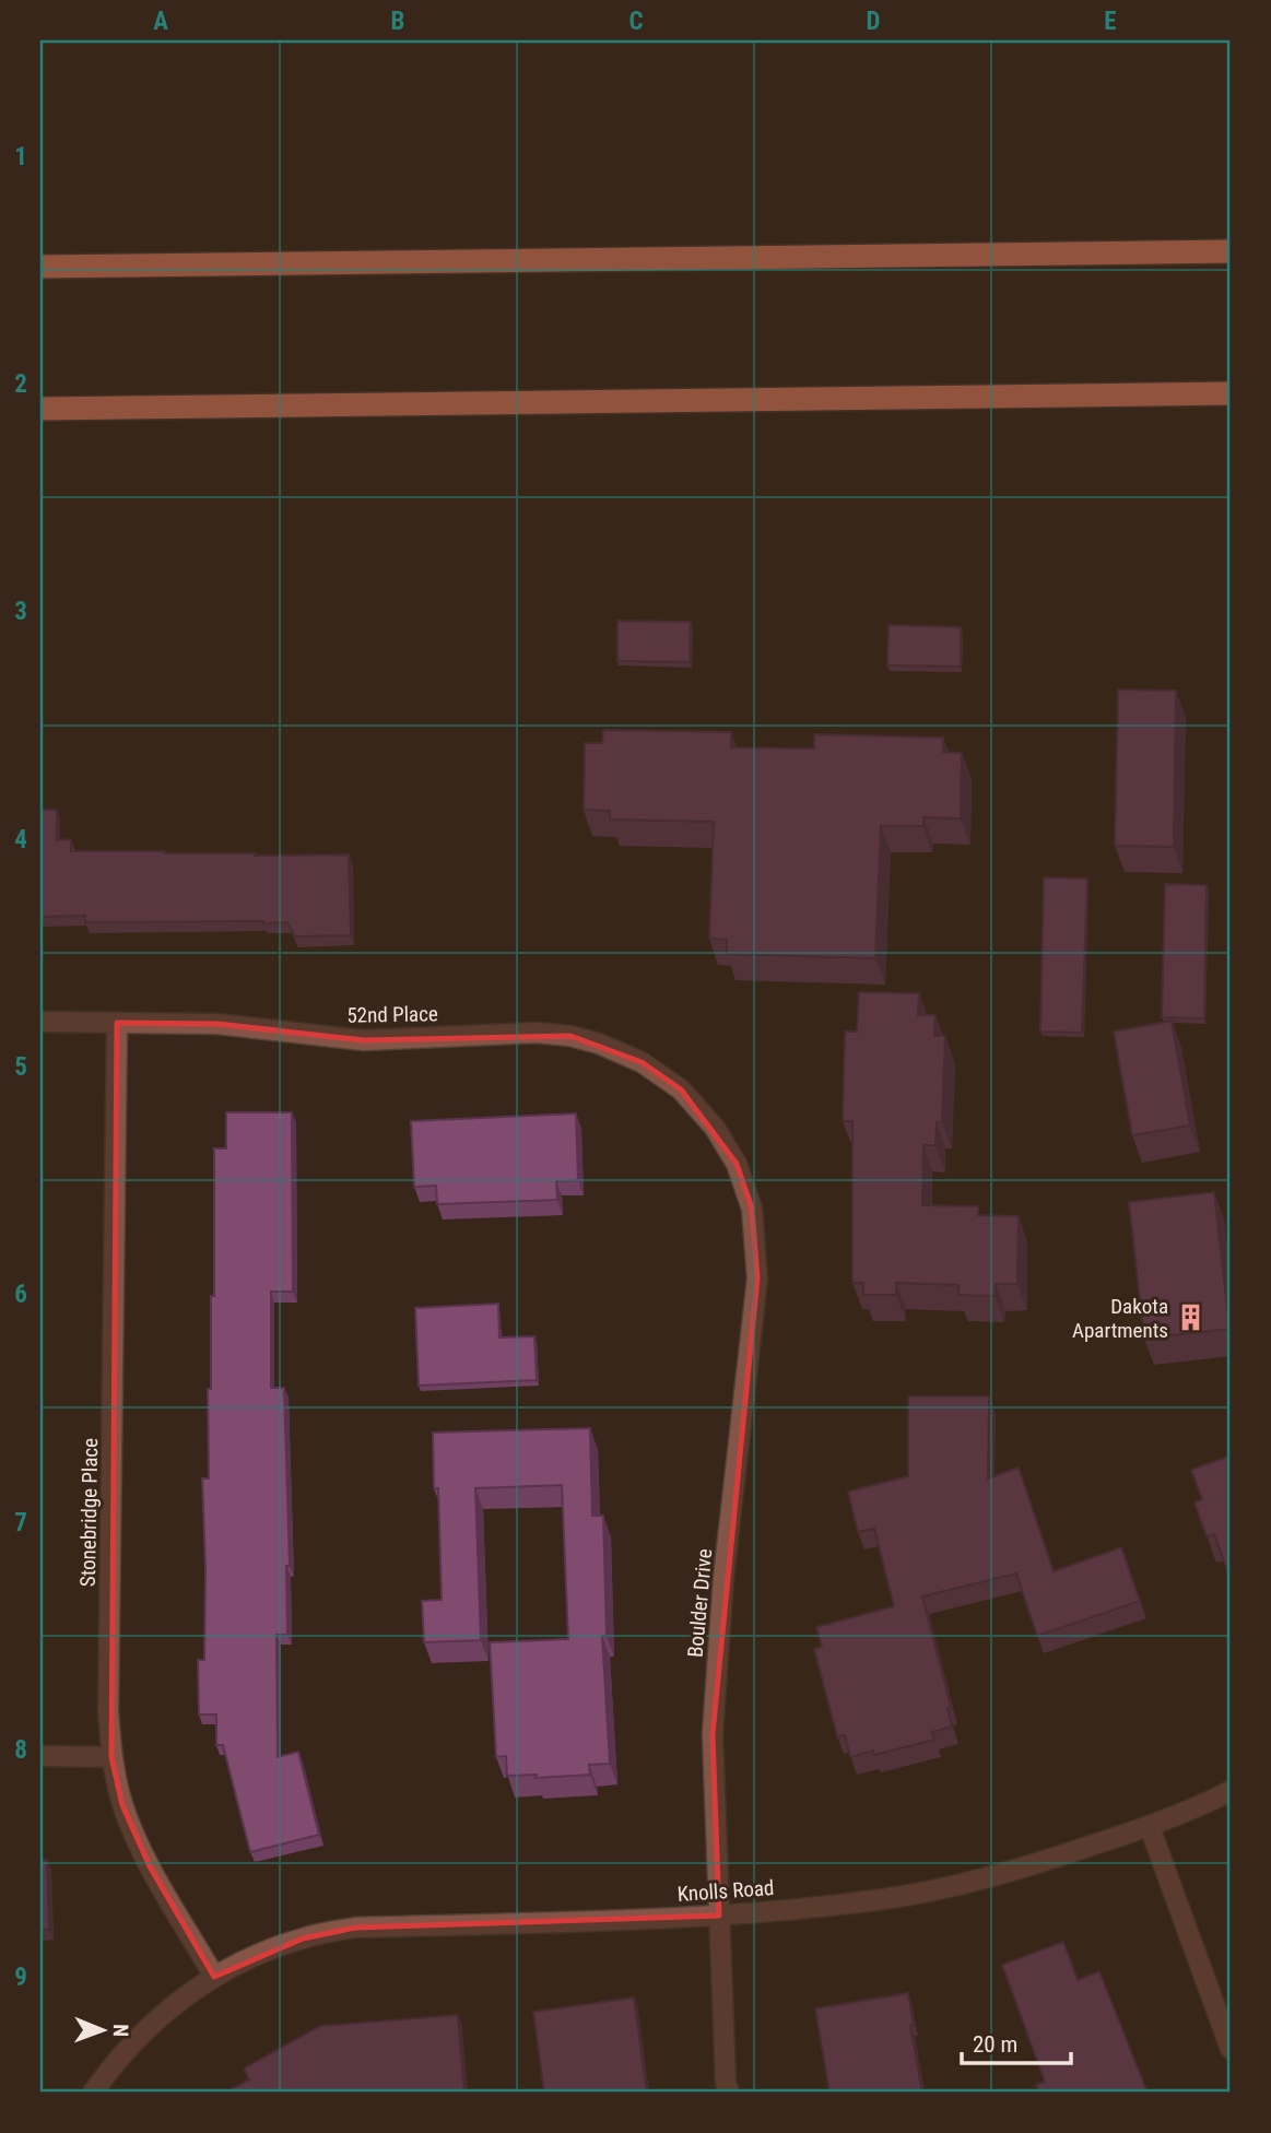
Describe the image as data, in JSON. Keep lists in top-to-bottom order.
{
  "streets": {
    "street": [
      "52nd Place",
      "Stonebridge Place",
      "Boulder Drive",
      "Knolls Road"
    ]
  },
  "crossings": [
    ["52nd Place", "Stonebridge Place"],
    ["52nd Place", "Boulder Drive"],
    ["Stonebridge Place", "Knolls Road"],
    ["Boulder Drive", "Knolls Road"]
  ],
  "places": {
    "building": ["Dakota Apartments"]
  },
  "scale_bar": "20 m",
  "north": "right",
  "grid": {
    "columns": [
      "A",
      "B",
      "C",
      "D",
      "E"
    ],
    "rows": [
      "1",
      "2",
      "3",
      "4",
      "5",
      "6",
      "7",
      "8",
      "9"
    ]
  }
}
